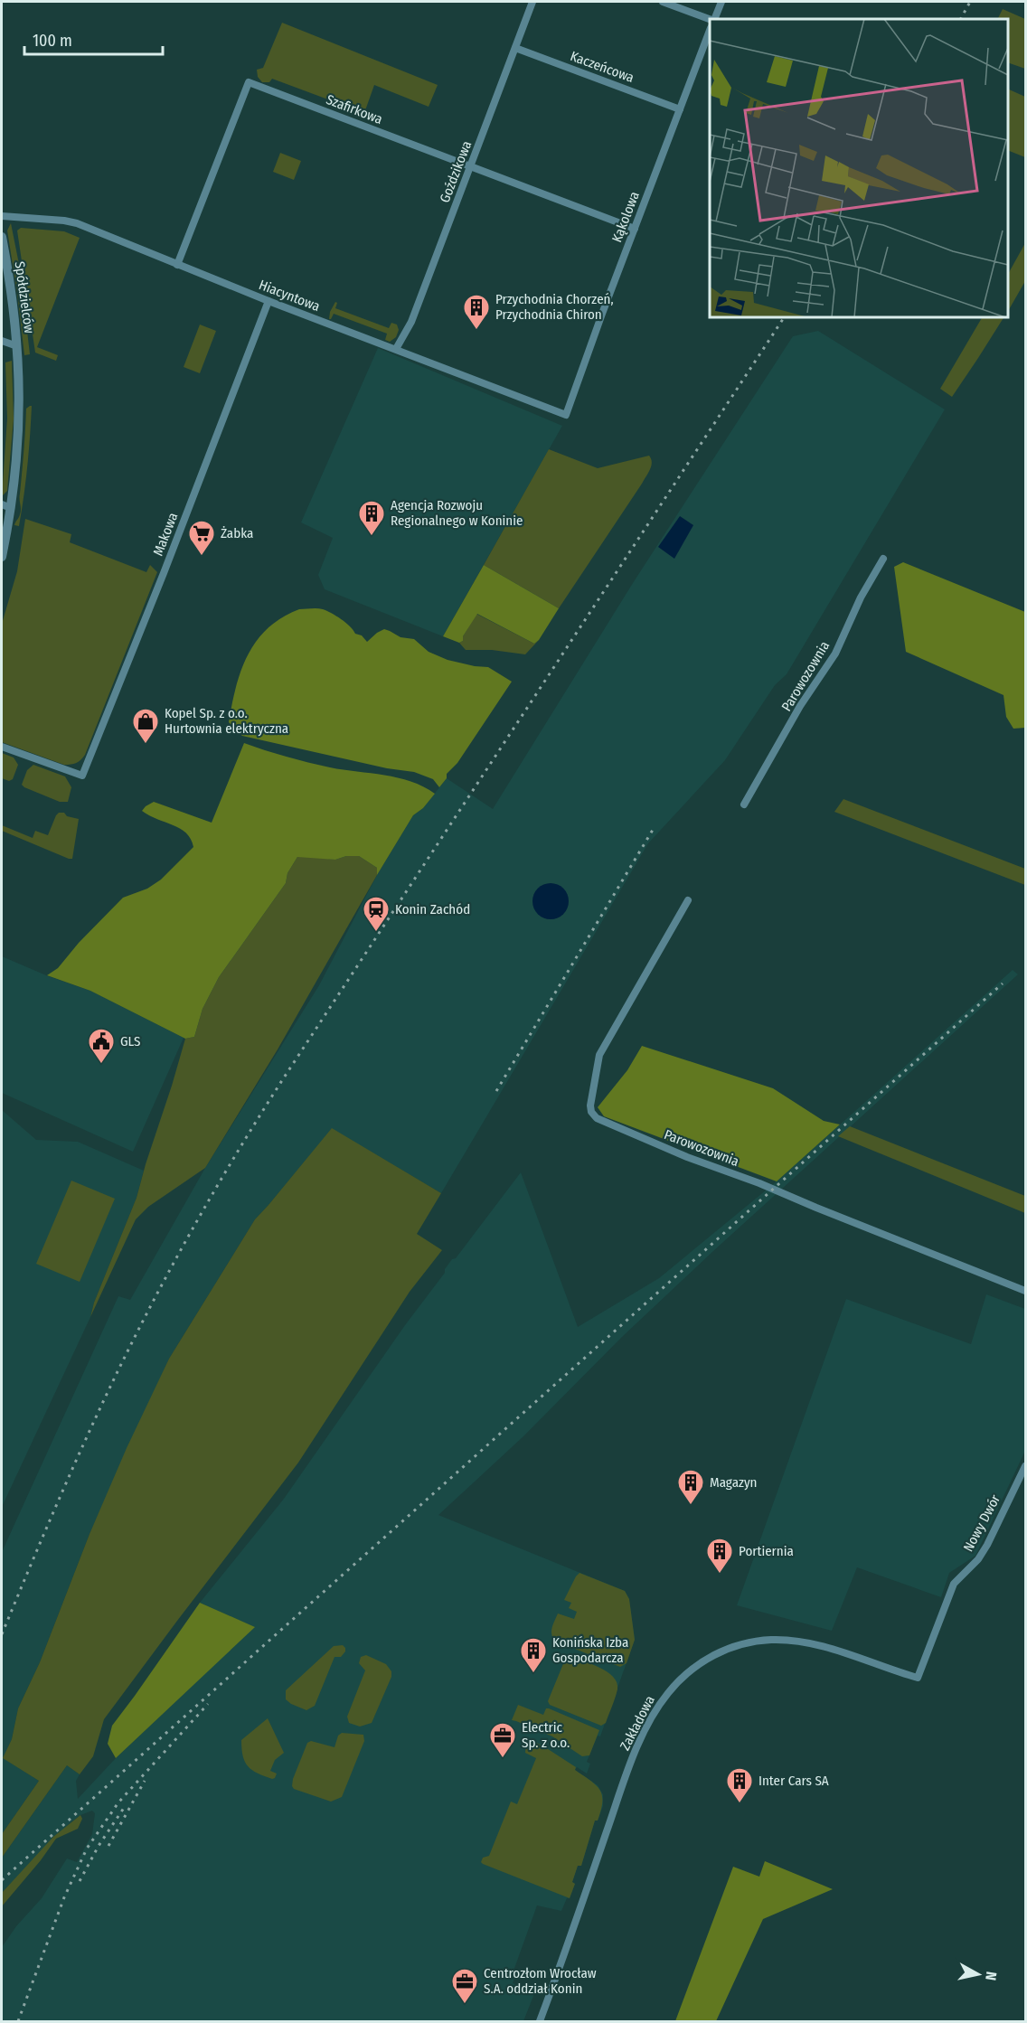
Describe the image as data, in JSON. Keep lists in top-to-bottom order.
{
  "streets": {
    "street": [
      "Kaczeńcowa",
      "Szafirkowa",
      "Goździkowa",
      "Kąkolowa",
      "Hiacyntowa",
      "Spółdzielców",
      "Makowa",
      "Parowozownia",
      "Nowy Dwór",
      "Zakładowa"
    ]
  },
  "crossings": [
    ["Kaczeńcowa", "Goździkowa"],
    ["Kaczeńcowa", "Kąkolowa"],
    ["Szafirkowa", "Goździkowa"],
    ["Szafirkowa", "Kąkolowa"],
    ["Szafirkowa", "Hiacyntowa"],
    ["Goździkowa", "Hiacyntowa"],
    ["Kąkolowa", "Hiacyntowa"],
    ["Hiacyntowa", "Makowa"],
    ["Nowy Dwór", "Zakładowa"]
  ],
  "places": {
    "building": [
      "Przychodnia Chorzeń, Przychodnia Chiron",
      "Agencja Rozwoju Regionalnego w Koninie",
      "Magazyn",
      "Portiernia",
      "Konińska Izba Gospodarcza",
      "Inter Cars SA"
    ],
    "supermarket": ["Żabka"],
    "shop": ["Kopel Sp. z o.o. Hurtownia elektryczna"],
    "station": ["Konin Zachód"],
    "public building": ["GLS"],
    "office": ["Electric Sp. z o.o.", "Centrozłom Wrocław S.A. oddział Konin"]
  },
  "scale_bar": "100 m",
  "north": "right"
}
